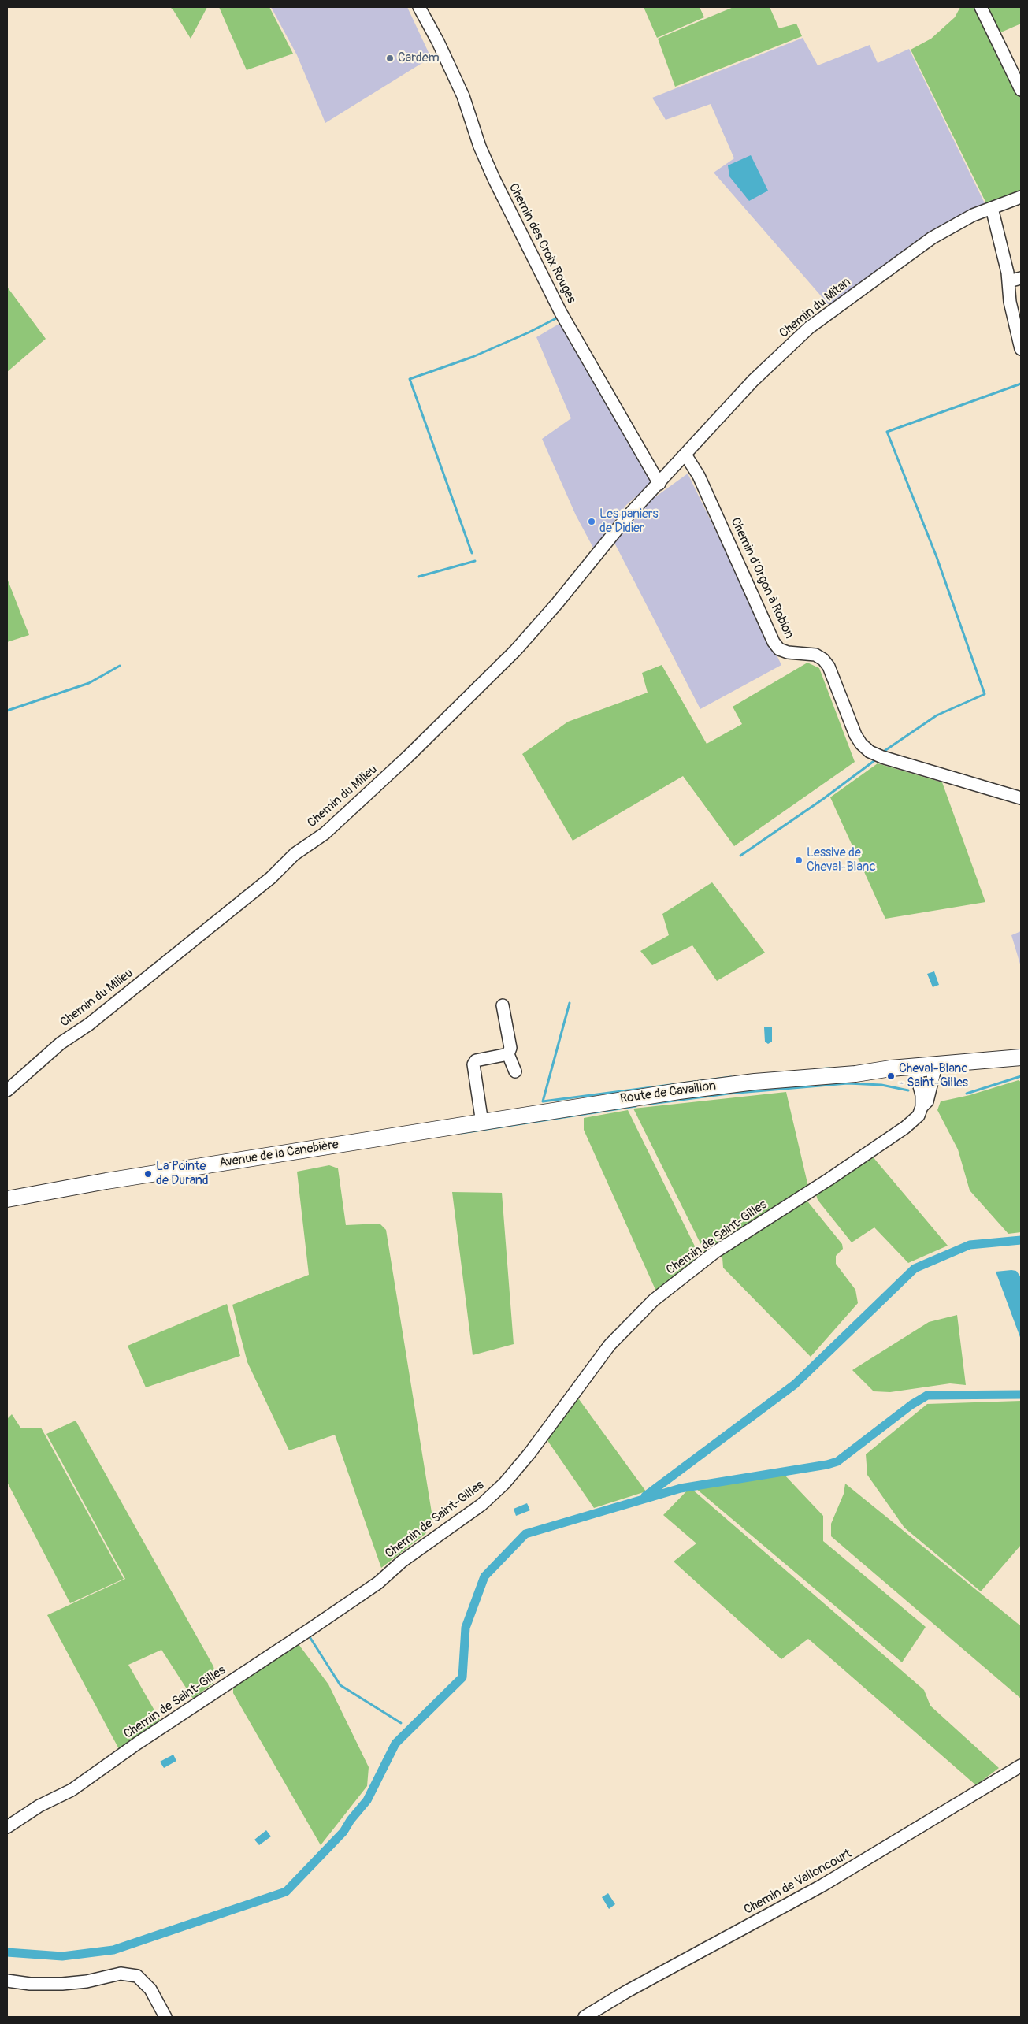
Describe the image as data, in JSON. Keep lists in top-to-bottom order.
{
  "streets": {
    "main road": ["Route de Cavaillon", "Avenue de la Canebière"],
    "street": [
      "Chemin des Croix Rouges",
      "Chemin du Mitan",
      "Chemin d'Orgon à Robion",
      "Chemin du Milieu",
      "Chemin de Saint-Gilles",
      "Chemin de Valloncourt"
    ]
  },
  "crossings": [
    ["Chemin des Croix Rouges", "Chemin du Mitan"],
    ["Chemin des Croix Rouges", "Chemin du Milieu"],
    ["Chemin du Mitan", "Chemin d'Orgon à Robion"],
    ["Chemin du Mitan", "Chemin du Milieu"],
    ["Route de Cavaillon", "Avenue de la Canebière"],
    ["Route de Cavaillon", "Chemin de Saint-Gilles"]
  ],
  "places": [
    "Cardem",
    "Les paniers de Didier",
    "Lessive de Cheval-Blanc",
    "Cheval-Blanc - Saint-Gilles",
    "La Pointe de Durand"
  ]
}
